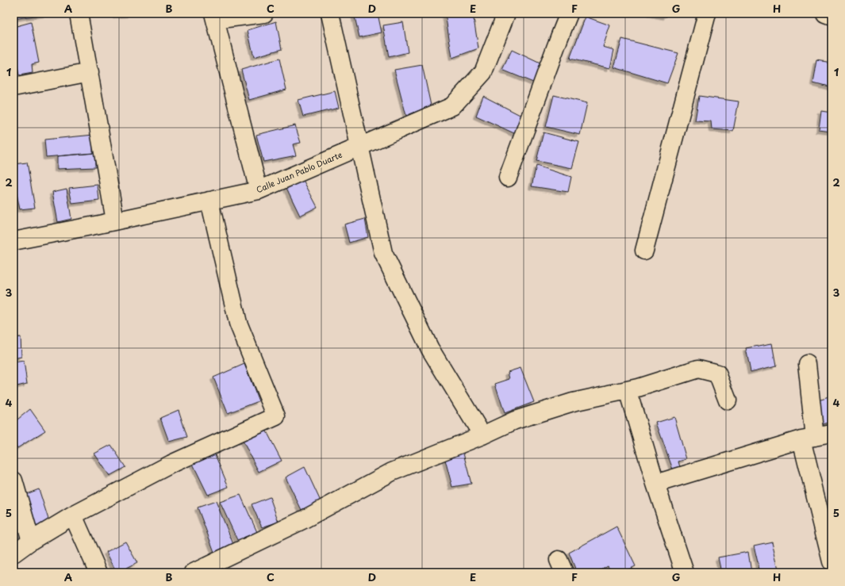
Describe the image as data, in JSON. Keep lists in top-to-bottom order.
{
  "streets": {
    "street": ["Calle Juan Pablo Duarte"]
  },
  "grid": {
    "columns": [
      "A",
      "B",
      "C",
      "D",
      "E",
      "F",
      "G",
      "H"
    ],
    "rows": [
      "1",
      "2",
      "3",
      "4",
      "5"
    ]
  }
}
